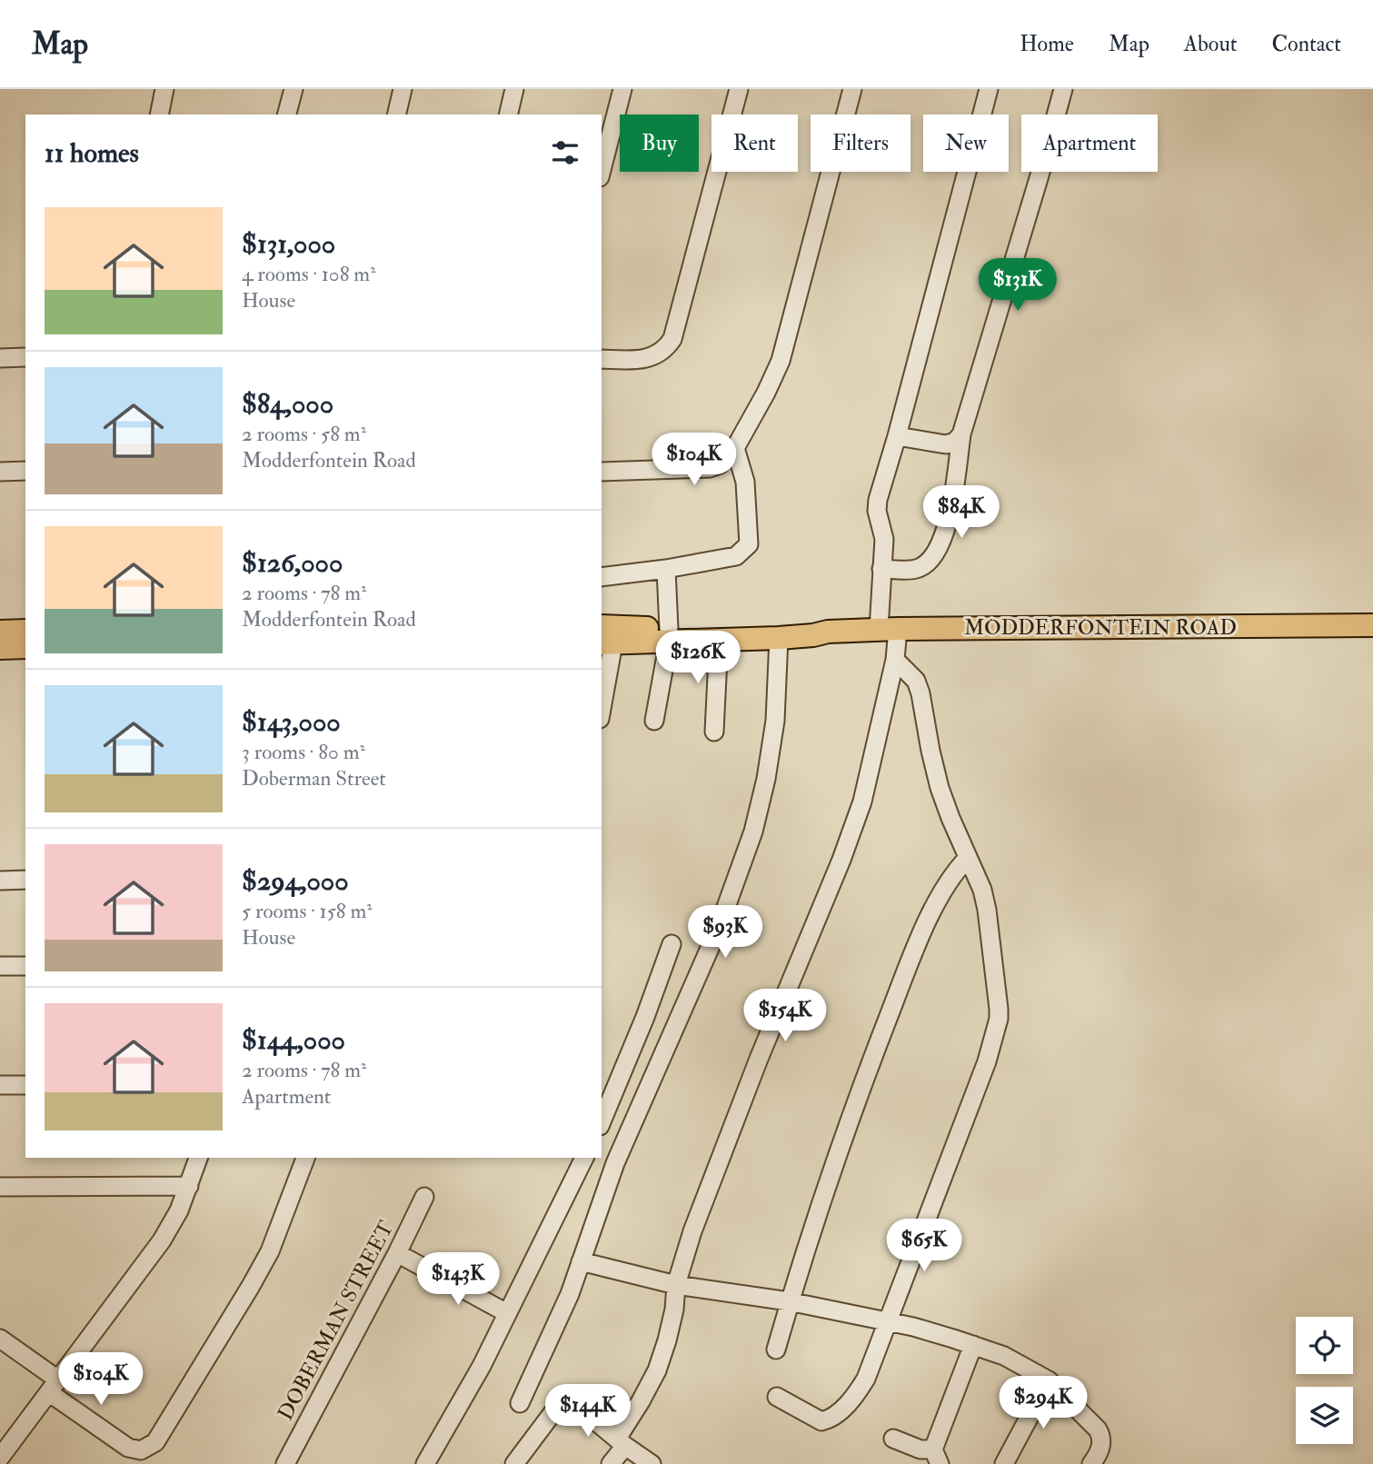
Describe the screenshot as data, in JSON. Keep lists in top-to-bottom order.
{
  "streets": {
    "main road": ["MODDERFONTEIN ROAD"],
    "street": ["DOBERMAN STREET"]
  },
  "page": {
    "header": "Map",
    "nav": [
      "Home",
      "Map",
      "About",
      "Contact"
    ],
    "chip": [
      "Buy",
      "Rent",
      "Filters",
      "New",
      "Apartment"
    ],
    "heading": "11 homes",
    "list": [
      {
        "name": "$131,000",
        "note": "4 rooms · 108 m² · House"
      },
      {
        "name": "$84,000",
        "note": "2 rooms · 58 m² · Modderfontein Road"
      },
      {
        "name": "$126,000",
        "note": "2 rooms · 78 m² · Modderfontein Road"
      },
      {
        "name": "$143,000",
        "note": "3 rooms · 80 m² · Doberman Street"
      },
      {
        "name": "$294,000",
        "note": "5 rooms · 158 m² · House"
      },
      {
        "name": "$144,000",
        "note": "2 rooms · 78 m² · Apartment"
      }
    ],
    "price": [
      "$131K",
      "$104K",
      "$84K",
      "$126K",
      "$93K",
      "$154K",
      "$65K",
      "$143K",
      "$104K",
      "$294K",
      "$144K"
    ]
  }
}
